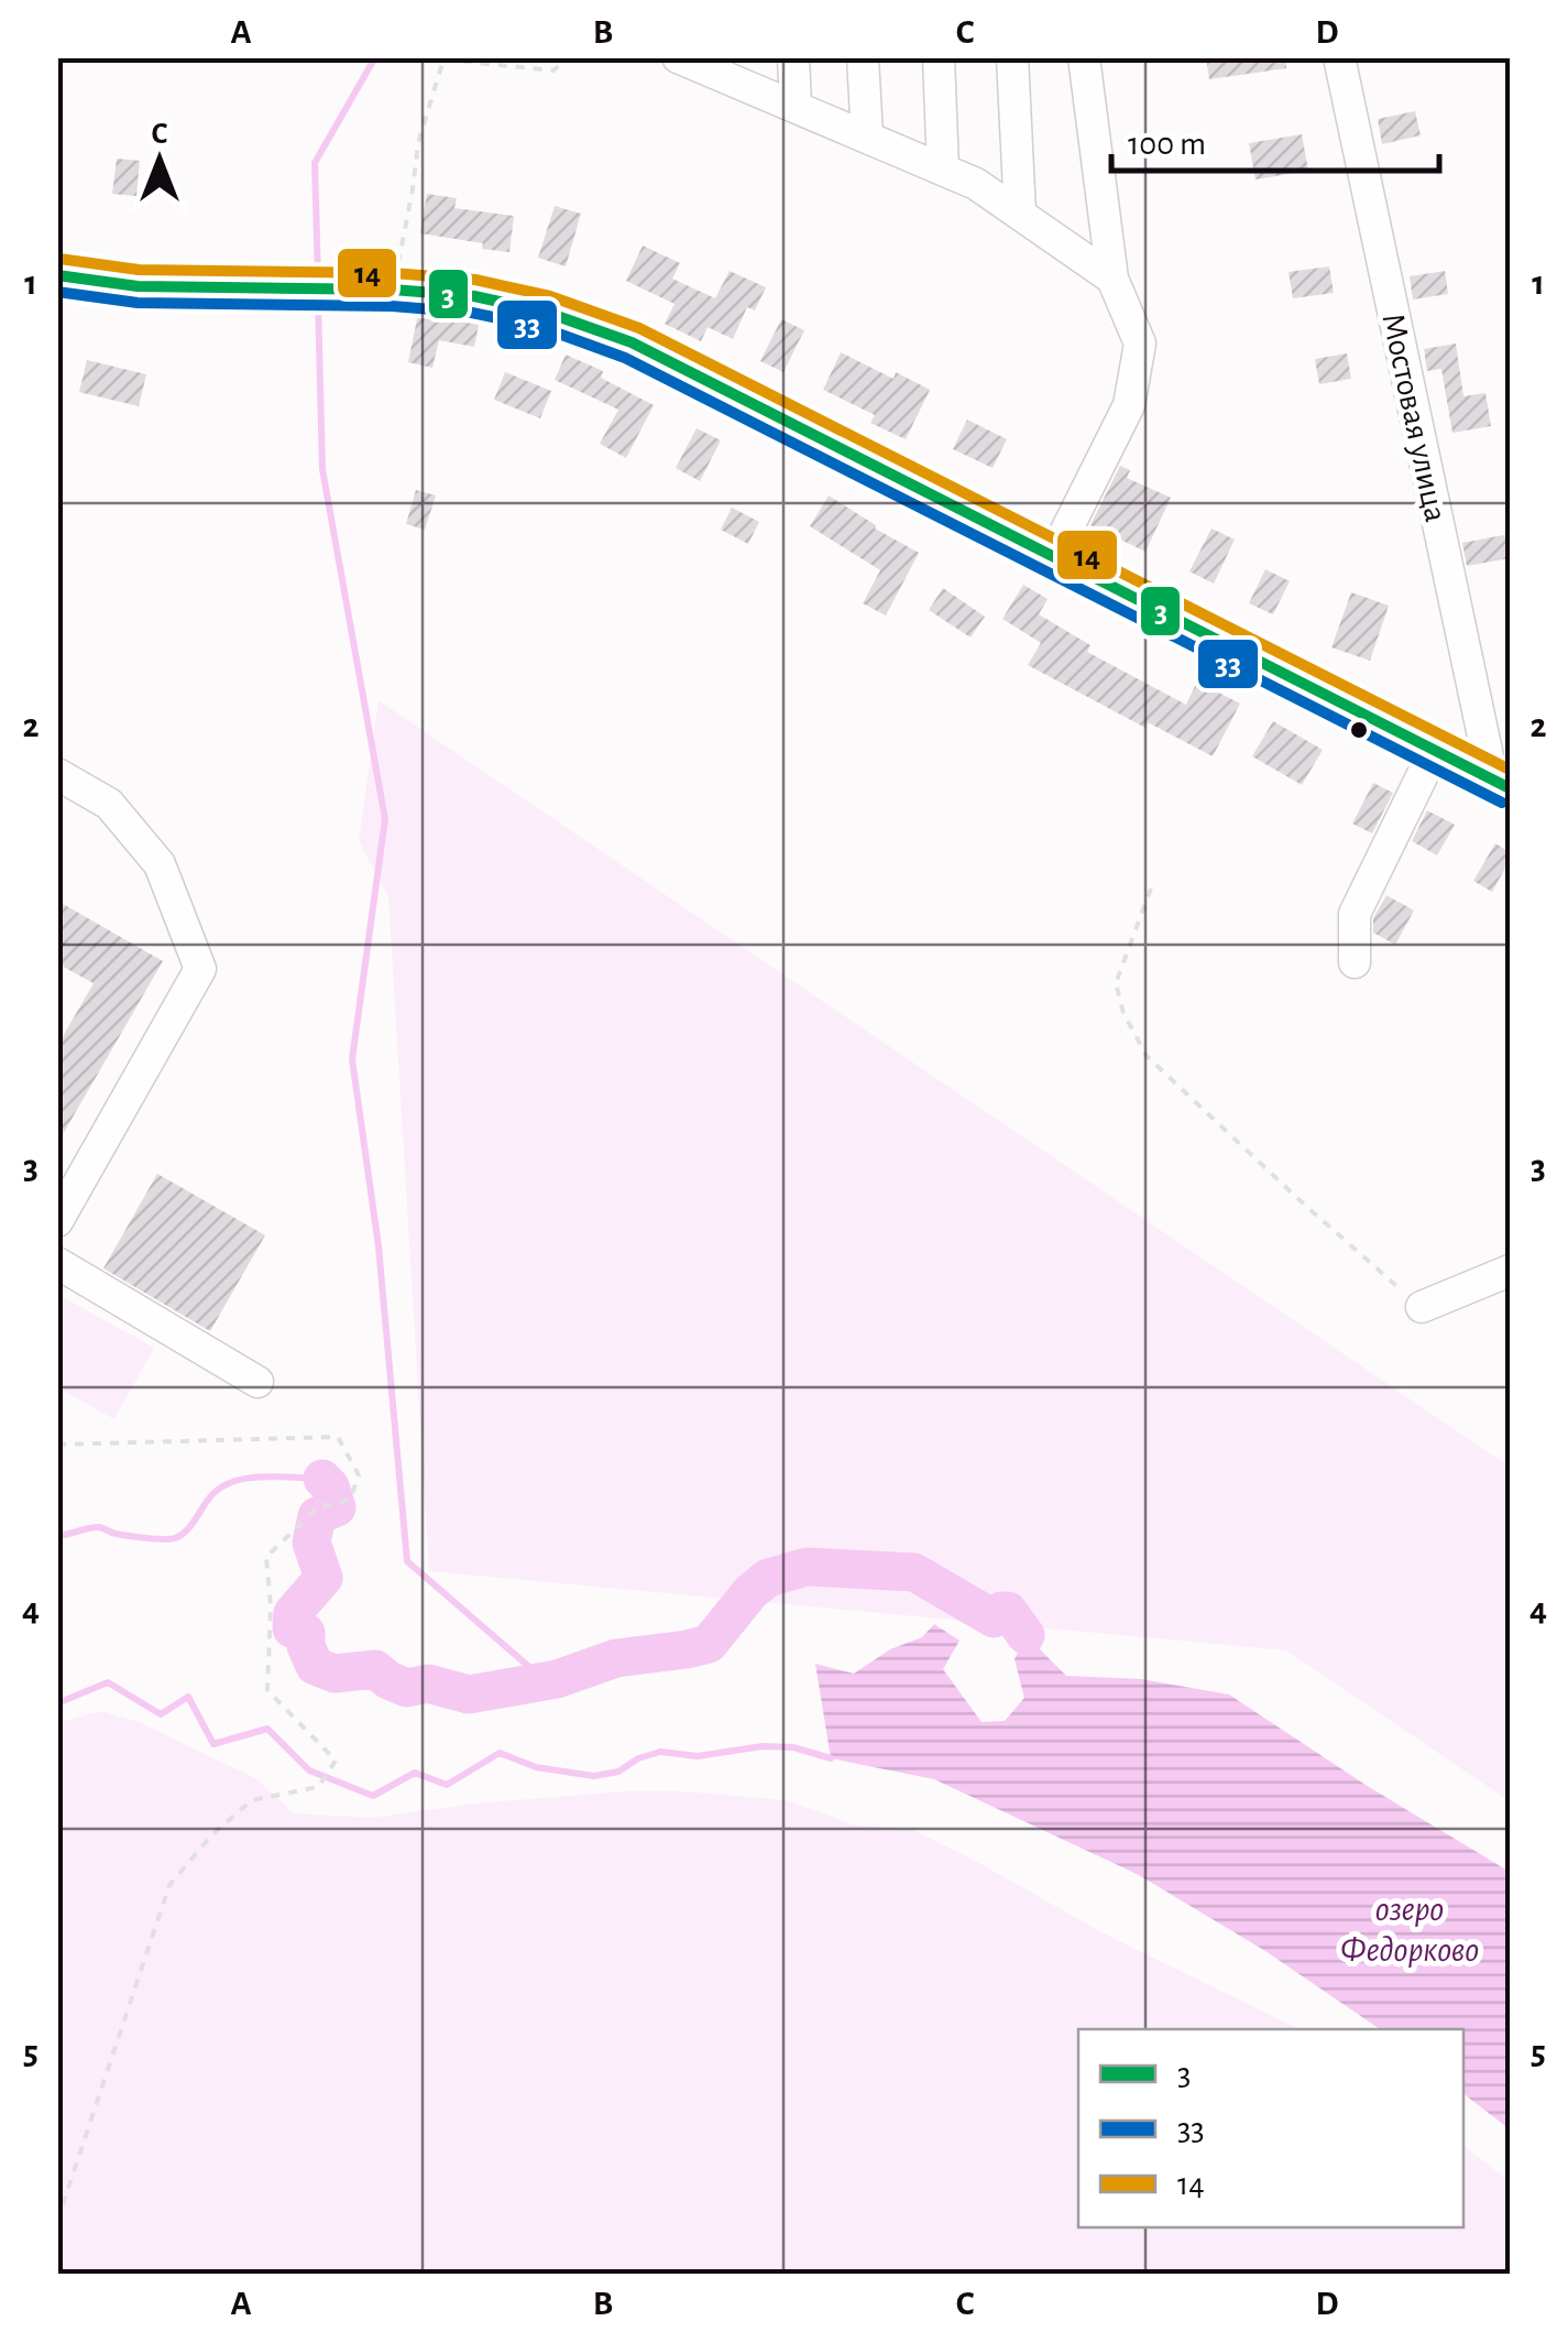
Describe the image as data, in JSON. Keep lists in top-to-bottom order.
{
  "streets": {
    "street": ["Мостовая улица"]
  },
  "water": ["озеро Федорково"],
  "lines": ["transit line 14", "transit line 3", "transit line 33"],
  "legend": ["3", "33", "14"],
  "scale_bar": "100 m",
  "north": "top",
  "grid": {
    "columns": [
      "A",
      "B",
      "C",
      "D"
    ],
    "rows": [
      "1",
      "2",
      "3",
      "4",
      "5"
    ]
  }
}
